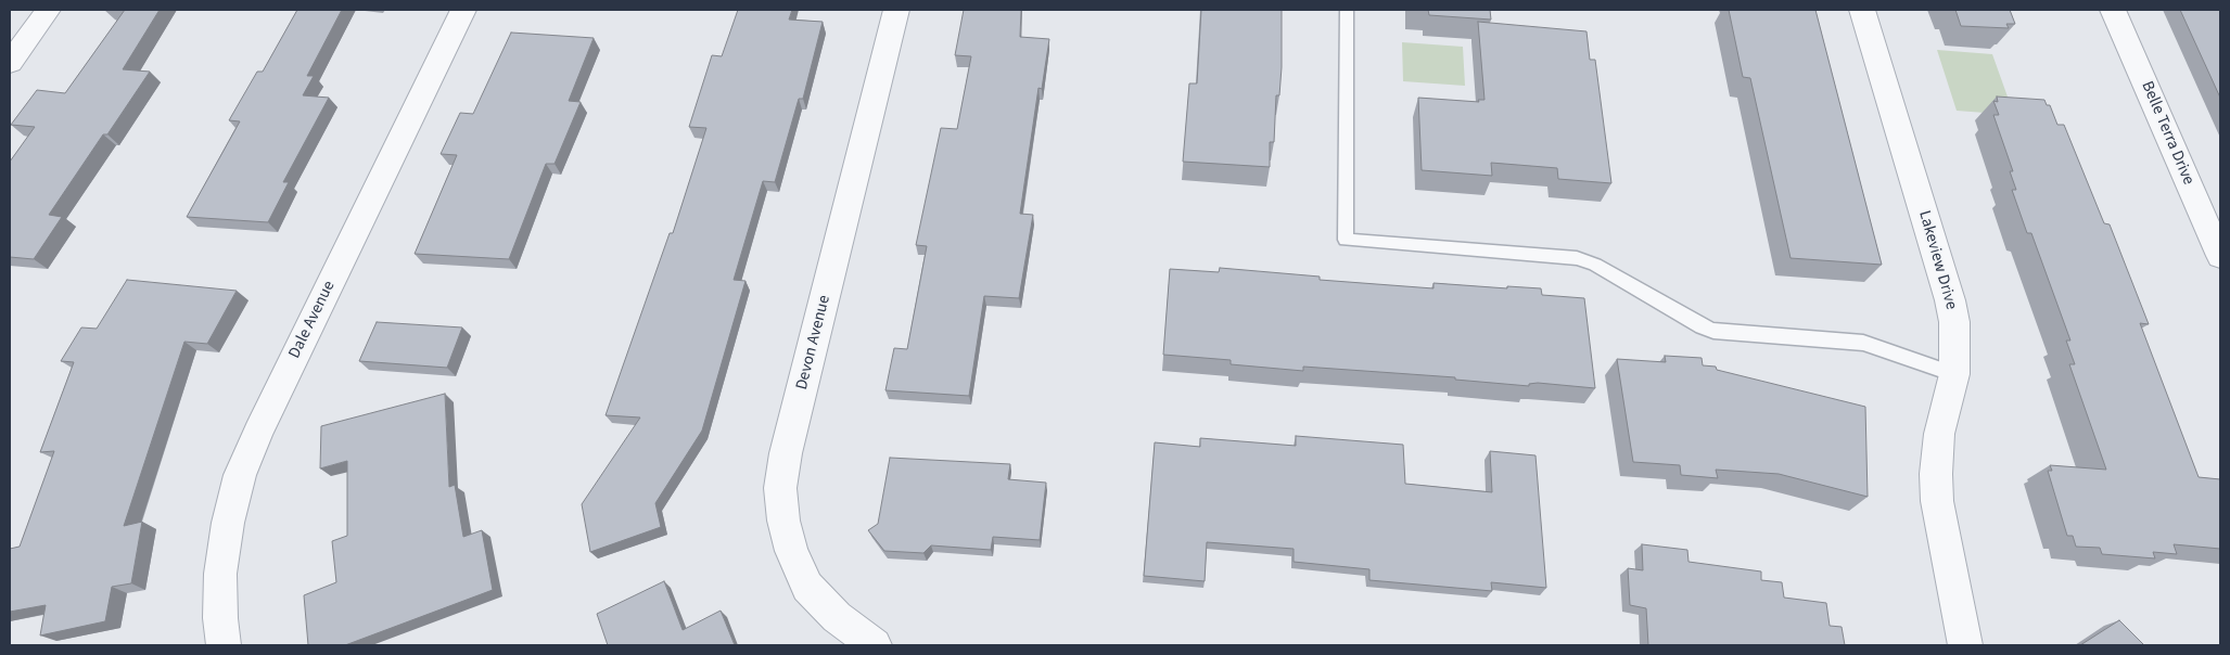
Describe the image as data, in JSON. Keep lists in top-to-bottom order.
{
  "streets": {
    "street": [
      "Belle Terra Drive",
      "Lakeview Drive",
      "Dale Avenue",
      "Devon Avenue"
    ]
  }
}
